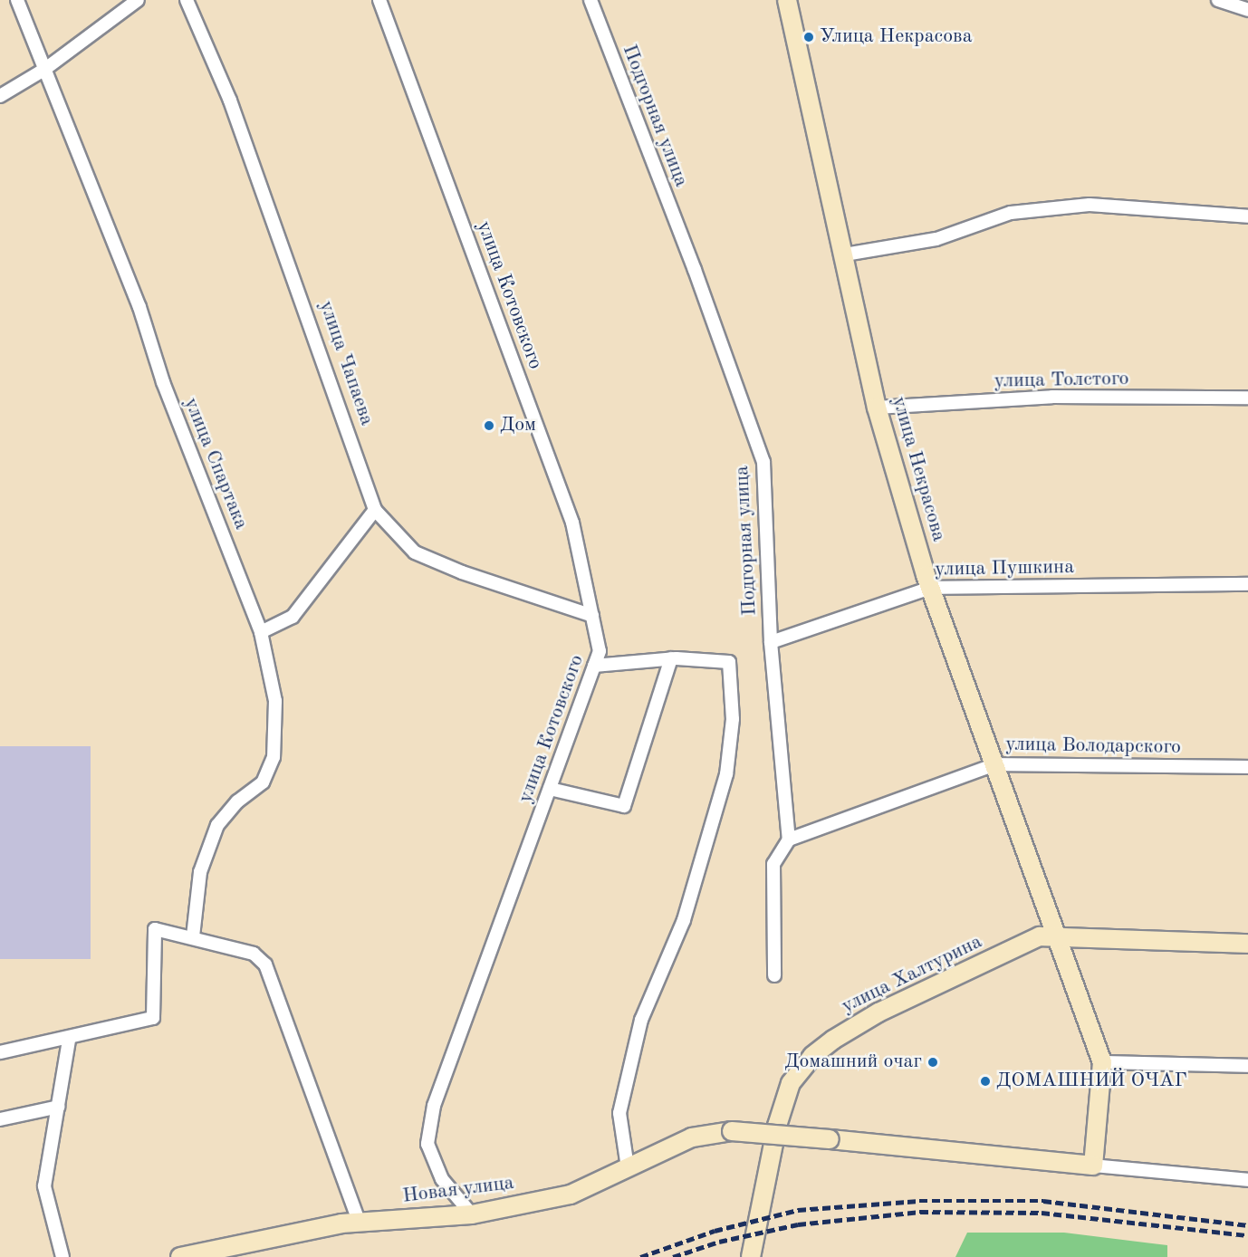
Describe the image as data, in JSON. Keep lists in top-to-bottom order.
{
  "streets": {
    "main road": ["улица Некрасова", "улица Халтурина", "Новая улица"],
    "street": [
      "Подгорная улица",
      "улица Котовского",
      "улица Чапаева",
      "улица Толстого",
      "улица Спартака",
      "улица Пушкина",
      "улица Володарского"
    ]
  },
  "crossings": [
    ["Подгорная улица", "улица Пушкина"],
    ["Подгорная улица", "улица Володарского"],
    ["улица Котовского", "улица Чапаева"],
    ["улица Котовского", "Новая улица"],
    ["улица Толстого", "улица Некрасова"],
    ["улица Некрасова", "улица Пушкина"],
    ["улица Некрасова", "улица Володарского"],
    ["улица Некрасова", "улица Халтурина"]
  ],
  "places": [
    "Улица Некрасова",
    "Дом",
    "Домашний очаг",
    "ДОМАШНИЙ ОЧАГ"
  ]
}
